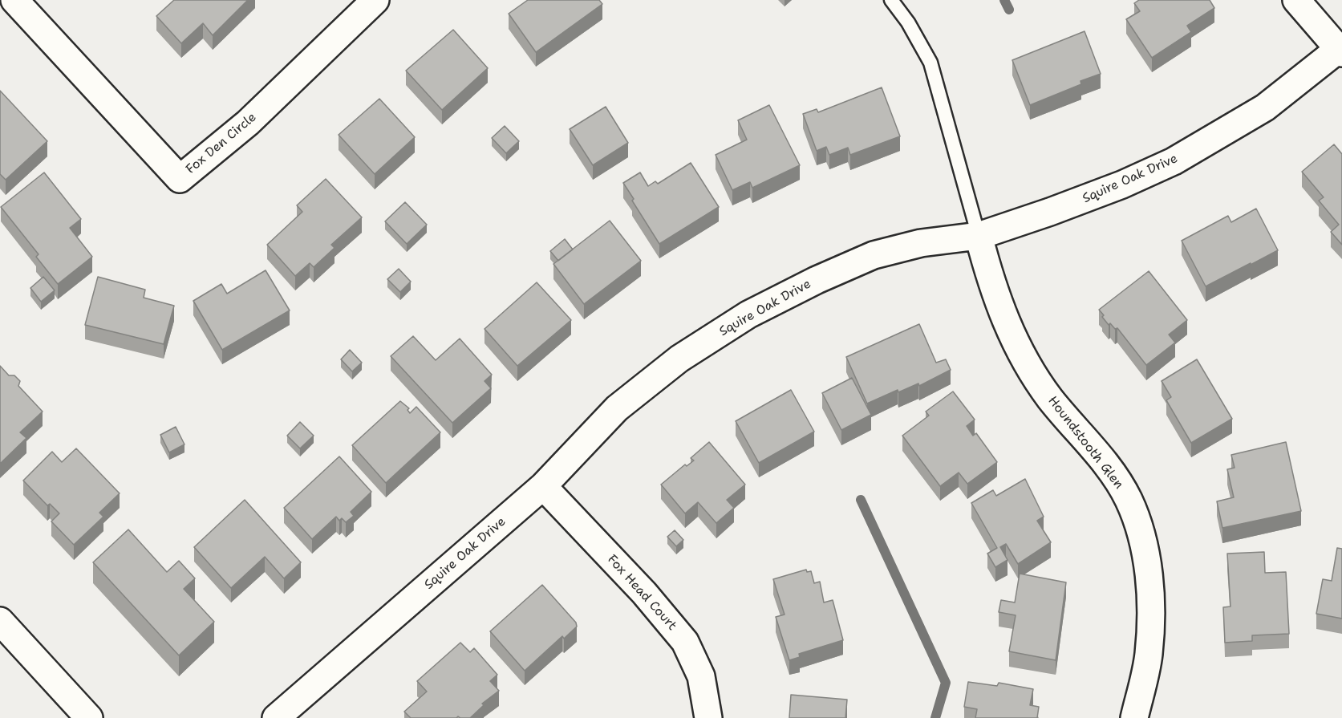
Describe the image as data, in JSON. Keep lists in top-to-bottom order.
{
  "streets": {
    "street": [
      "Fox Den Circle",
      "Squire Oak Drive",
      "Houndstooth Glen",
      "Fox Head Court"
    ]
  },
  "crossings": [
    ["Squire Oak Drive", "Houndstooth Glen"],
    ["Squire Oak Drive", "Fox Head Court"]
  ]
}
